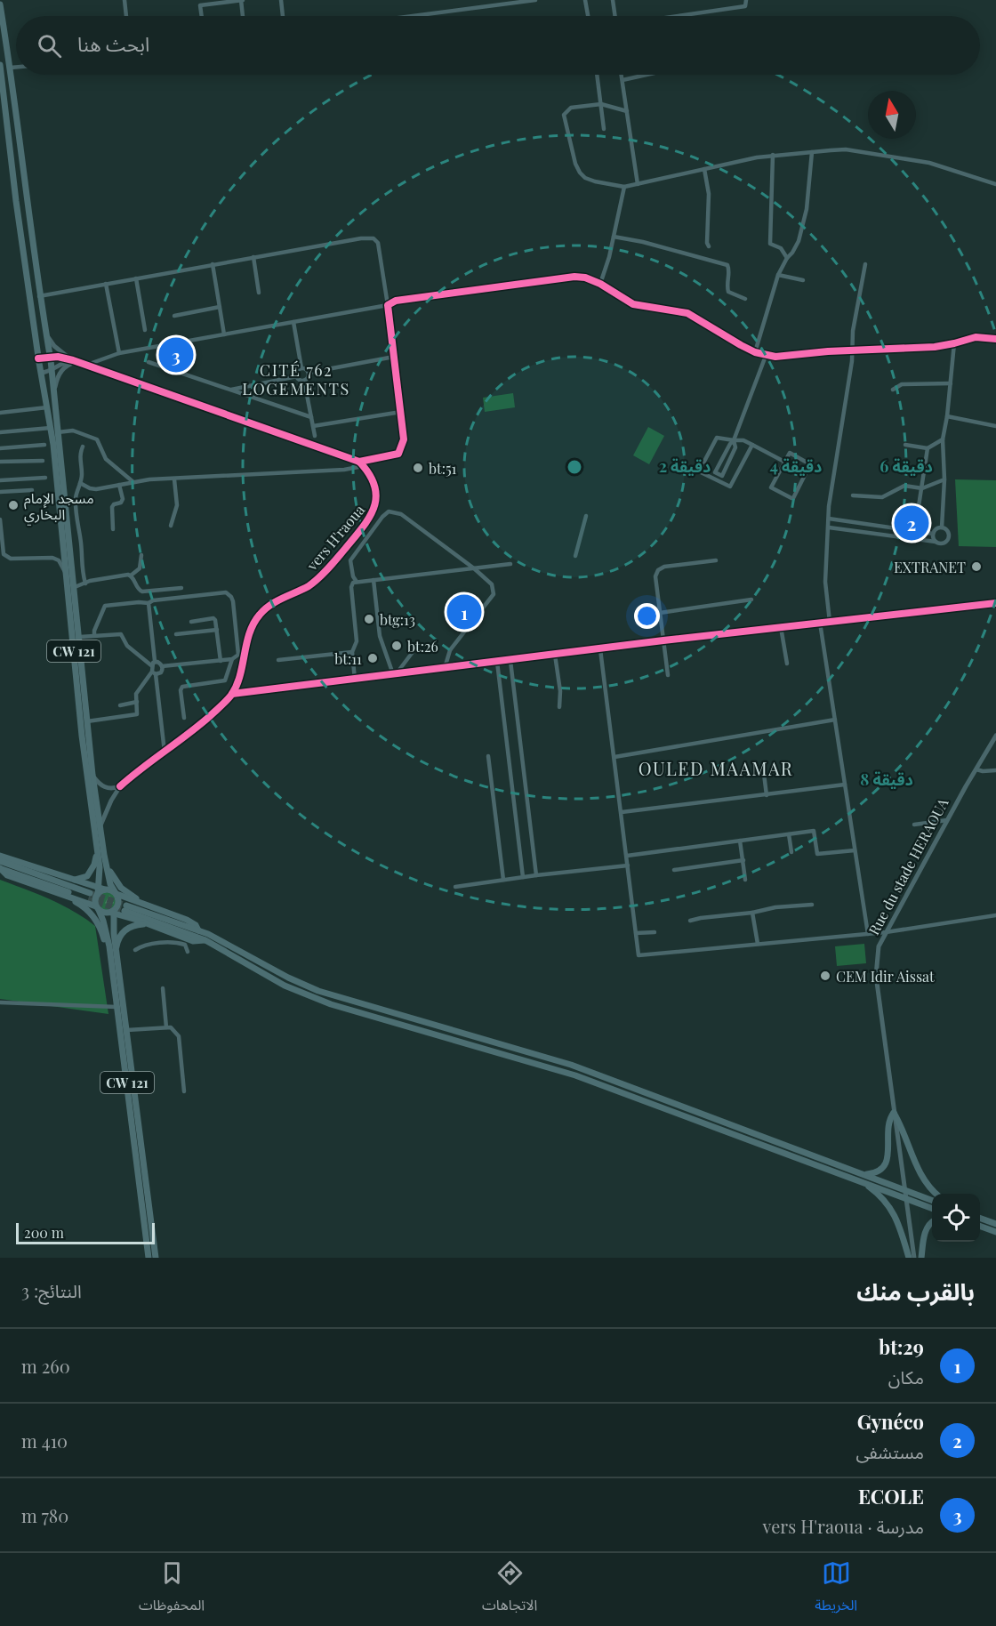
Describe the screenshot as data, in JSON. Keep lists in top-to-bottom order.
{
  "streets": {
    "highway": ["CW 121"],
    "street": ["vers H'raoua", "Rue du stade HERAOUA"]
  },
  "districts": ["CITÉ 762 LOGEMENTS", "OULED MAAMAR"],
  "places": [
    "bt:51",
    "مسجد الإمام البخاري",
    "EXTRANET",
    "btg:13",
    "bt:26",
    "bt:11",
    "CEM Idir Aissat"
  ],
  "scale_bar": "200 m",
  "north": "top",
  "page": {
    "search": "ابحث هنا",
    "pins": ["3", "2", "1"],
    "scale": "200 m",
    "heading": ["بالقرب منك", "النتائج: 3"],
    "list": [
      {
        "mark": "1",
        "name": "bt:29",
        "note": "مكان",
        "value": "260 m"
      },
      {
        "mark": "2",
        "name": "Gynéco",
        "note": "مستشفى",
        "value": "410 m"
      },
      {
        "mark": "3",
        "name": "ECOLE",
        "note": "مدرسة · vers H'raoua",
        "value": "780 m"
      }
    ],
    "nav": ["الخريطة", "الاتجاهات", "المحفوظات"]
  },
  "rings": [
    "2 دقيقة",
    "4 دقيقة",
    "6 دقيقة",
    "8 دقيقة"
  ]
}
